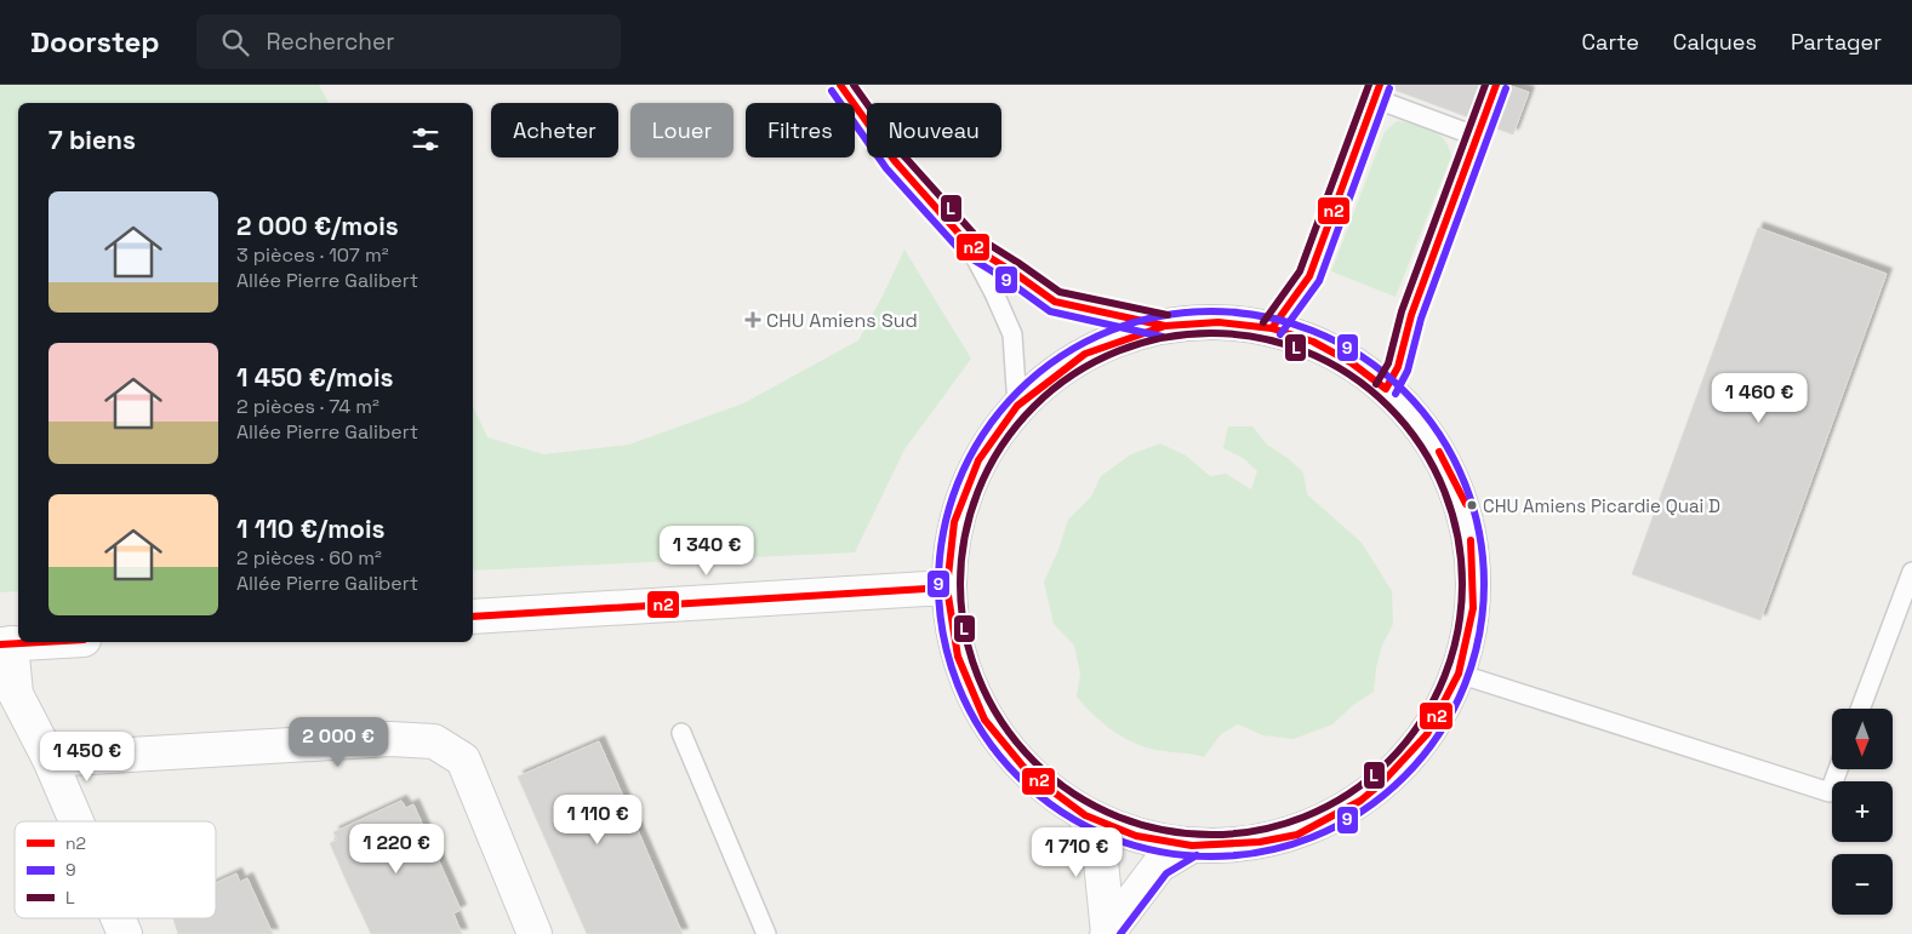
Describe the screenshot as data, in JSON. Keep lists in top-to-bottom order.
{
  "places": {
    "health": ["CHU Amiens Sud"],
    "other": ["CHU Amiens Picardie Quai D"]
  },
  "lines": ["transit line n2", "transit line L", "transit line 9"],
  "legend": ["n2", "9", "L"],
  "north": "bottom",
  "page": {
    "header": "Doorstep",
    "search": "Rechercher",
    "nav": ["Carte", "Calques", "Partager"],
    "chip": [
      "Acheter",
      "Louer",
      "Filtres",
      "Nouveau"
    ],
    "heading": "7 biens",
    "list": [
      {
        "name": "2 000 €/mois",
        "note": "3 pièces · 107 m² · Allée Pierre Galibert"
      },
      {
        "name": "1 450 €/mois",
        "note": "2 pièces · 74 m² · Allée Pierre Galibert"
      },
      {
        "name": "1 110 €/mois",
        "note": "2 pièces · 60 m² · Allée Pierre Galibert"
      }
    ],
    "price": [
      "1 460 €",
      "1 340 €",
      "2 000 €",
      "1 450 €",
      "1 110 €",
      "1 220 €",
      "1 710 €"
    ],
    "map_buttons": ["+", "−"]
  }
}
